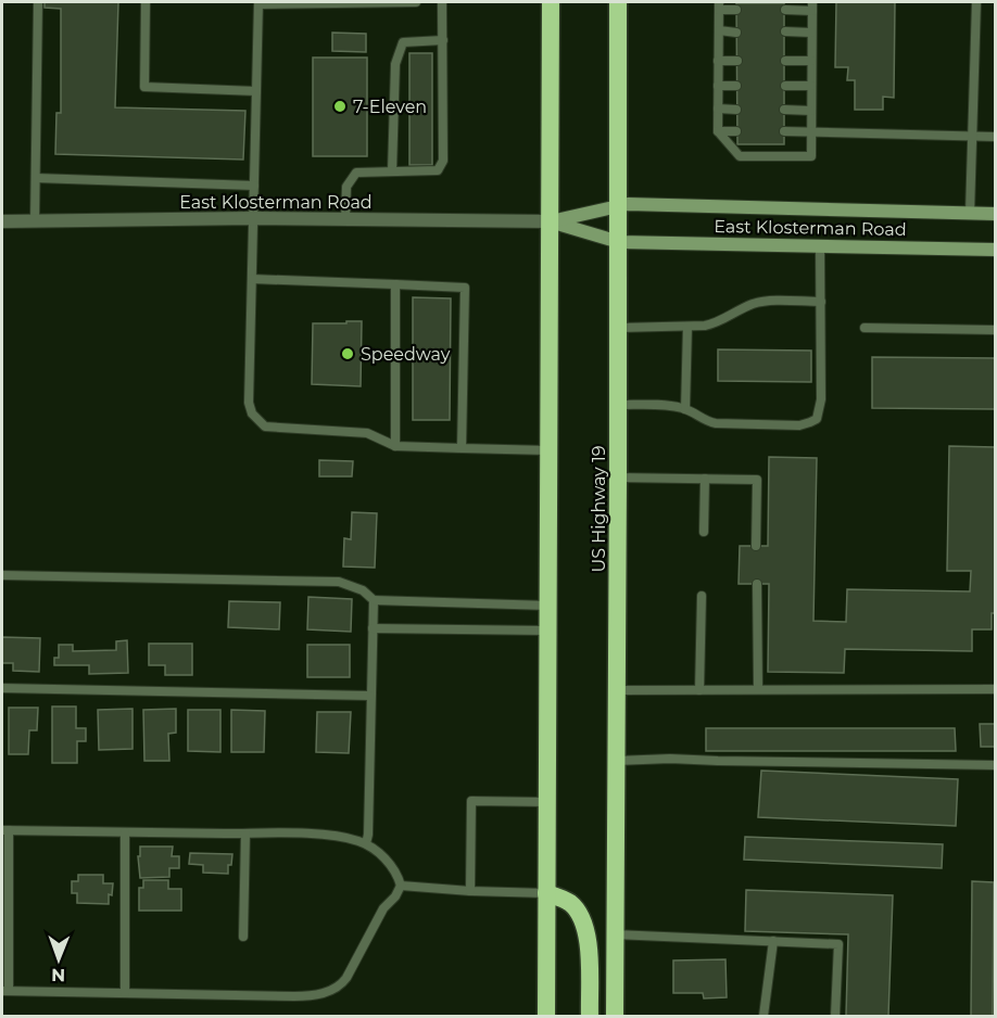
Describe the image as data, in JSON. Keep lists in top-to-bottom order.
{
  "streets": {
    "highway": ["US Highway 19"],
    "main road": ["East Klosterman Road"]
  },
  "crossings": [
    ["East Klosterman Road", "US Highway 19"]
  ],
  "places": ["7-Eleven", "Speedway"],
  "north": "bottom"
}
